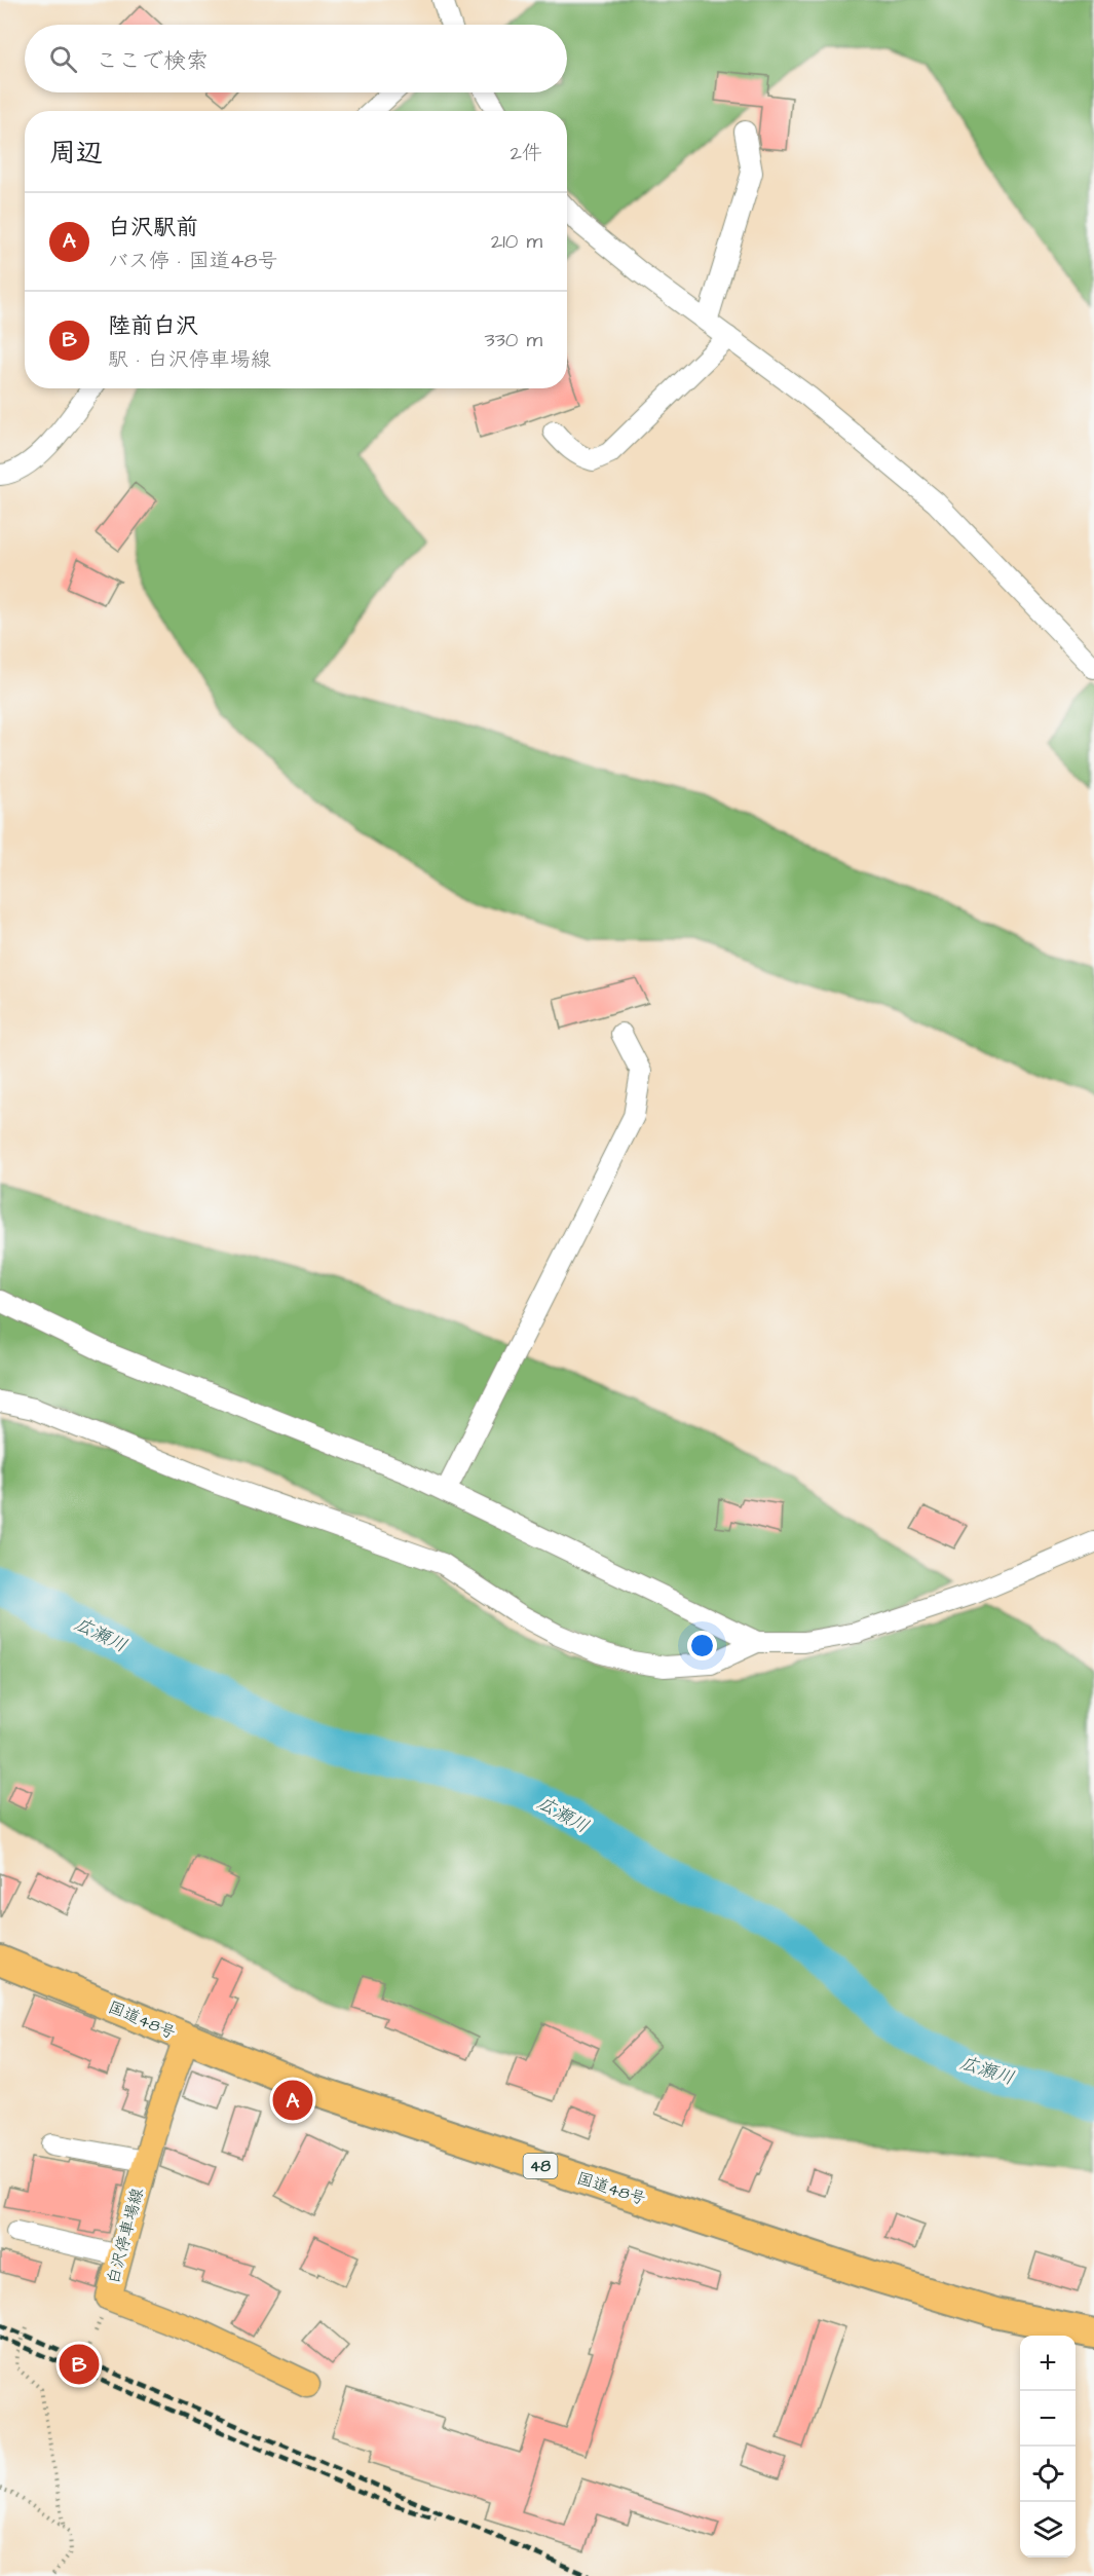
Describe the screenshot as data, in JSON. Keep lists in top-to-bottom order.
{
  "streets": {
    "highway": ["国道48号", "48"],
    "main road": ["白沢停車場線"]
  },
  "crossings": [
    ["国道48号", "白沢停車場線"]
  ],
  "water": ["広瀬川"],
  "page": {
    "search": "ここで検索",
    "heading": ["周辺", "2件"],
    "list": [
      {
        "mark": "A",
        "name": "白沢駅前",
        "note": "バス停 · 国道48号",
        "value": "210 m"
      },
      {
        "mark": "B",
        "name": "陸前白沢",
        "note": "駅 · 白沢停車場線",
        "value": "330 m"
      }
    ],
    "pins": ["A", "B"],
    "map_buttons": ["+", "−"]
  }
}
